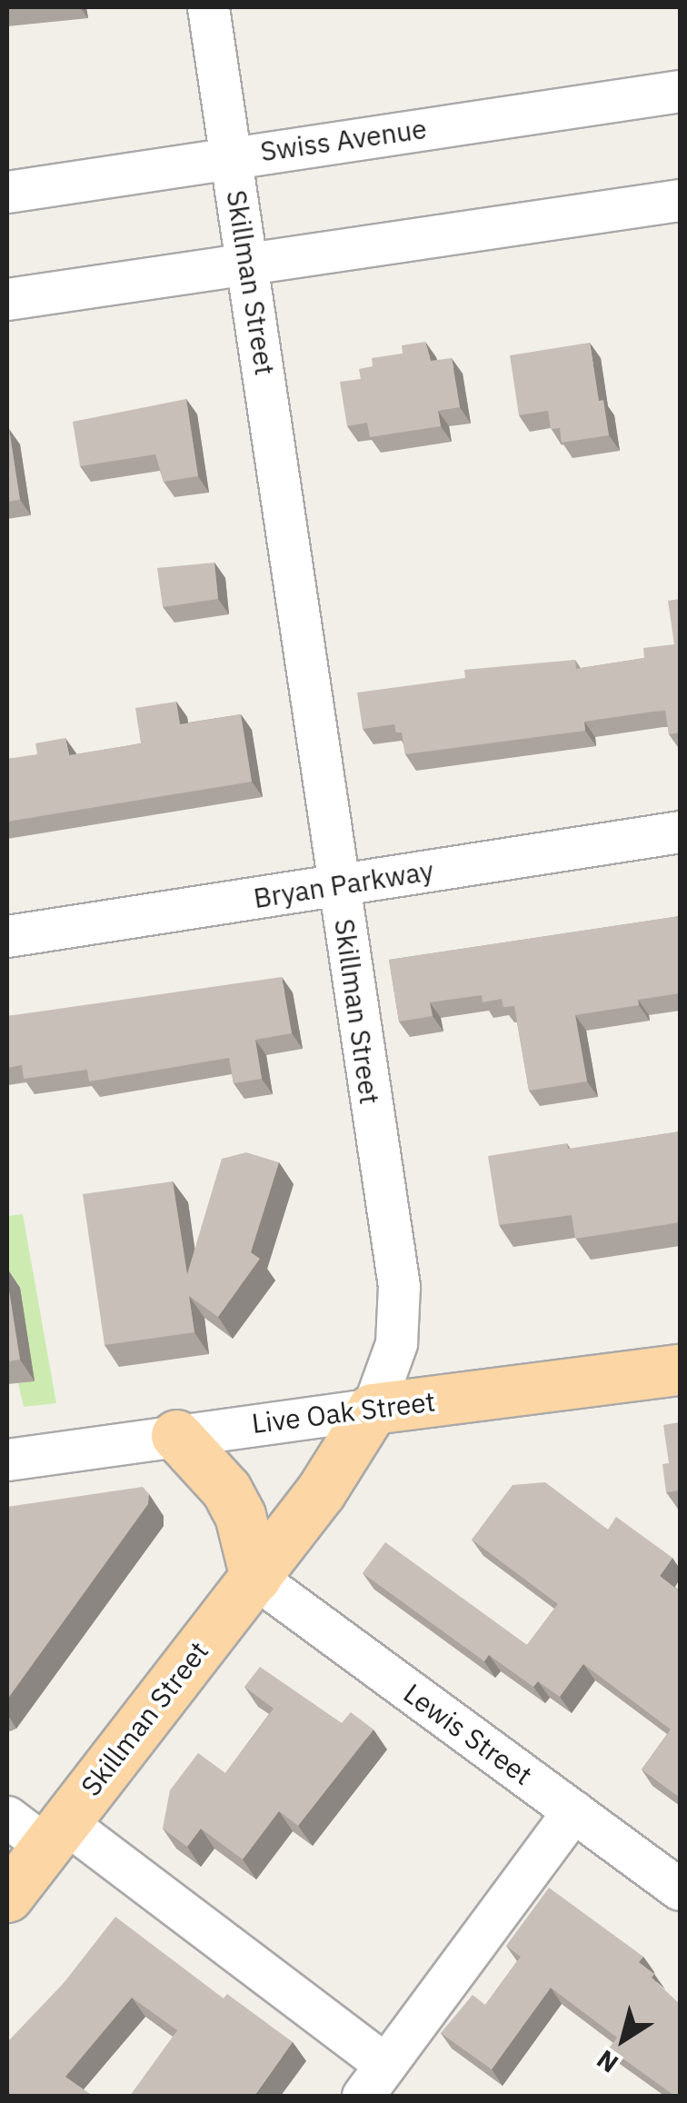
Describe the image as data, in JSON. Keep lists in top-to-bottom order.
{
  "streets": {
    "main road": ["Skillman Street", "Live Oak Street"],
    "street": ["Swiss Avenue", "Bryan Parkway", "Lewis Street"]
  },
  "crossings": [
    ["Swiss Avenue", "Skillman Street"],
    ["Skillman Street", "Bryan Parkway"],
    ["Skillman Street", "Live Oak Street"],
    ["Skillman Street", "Lewis Street"]
  ],
  "north": "bottom left"
}
